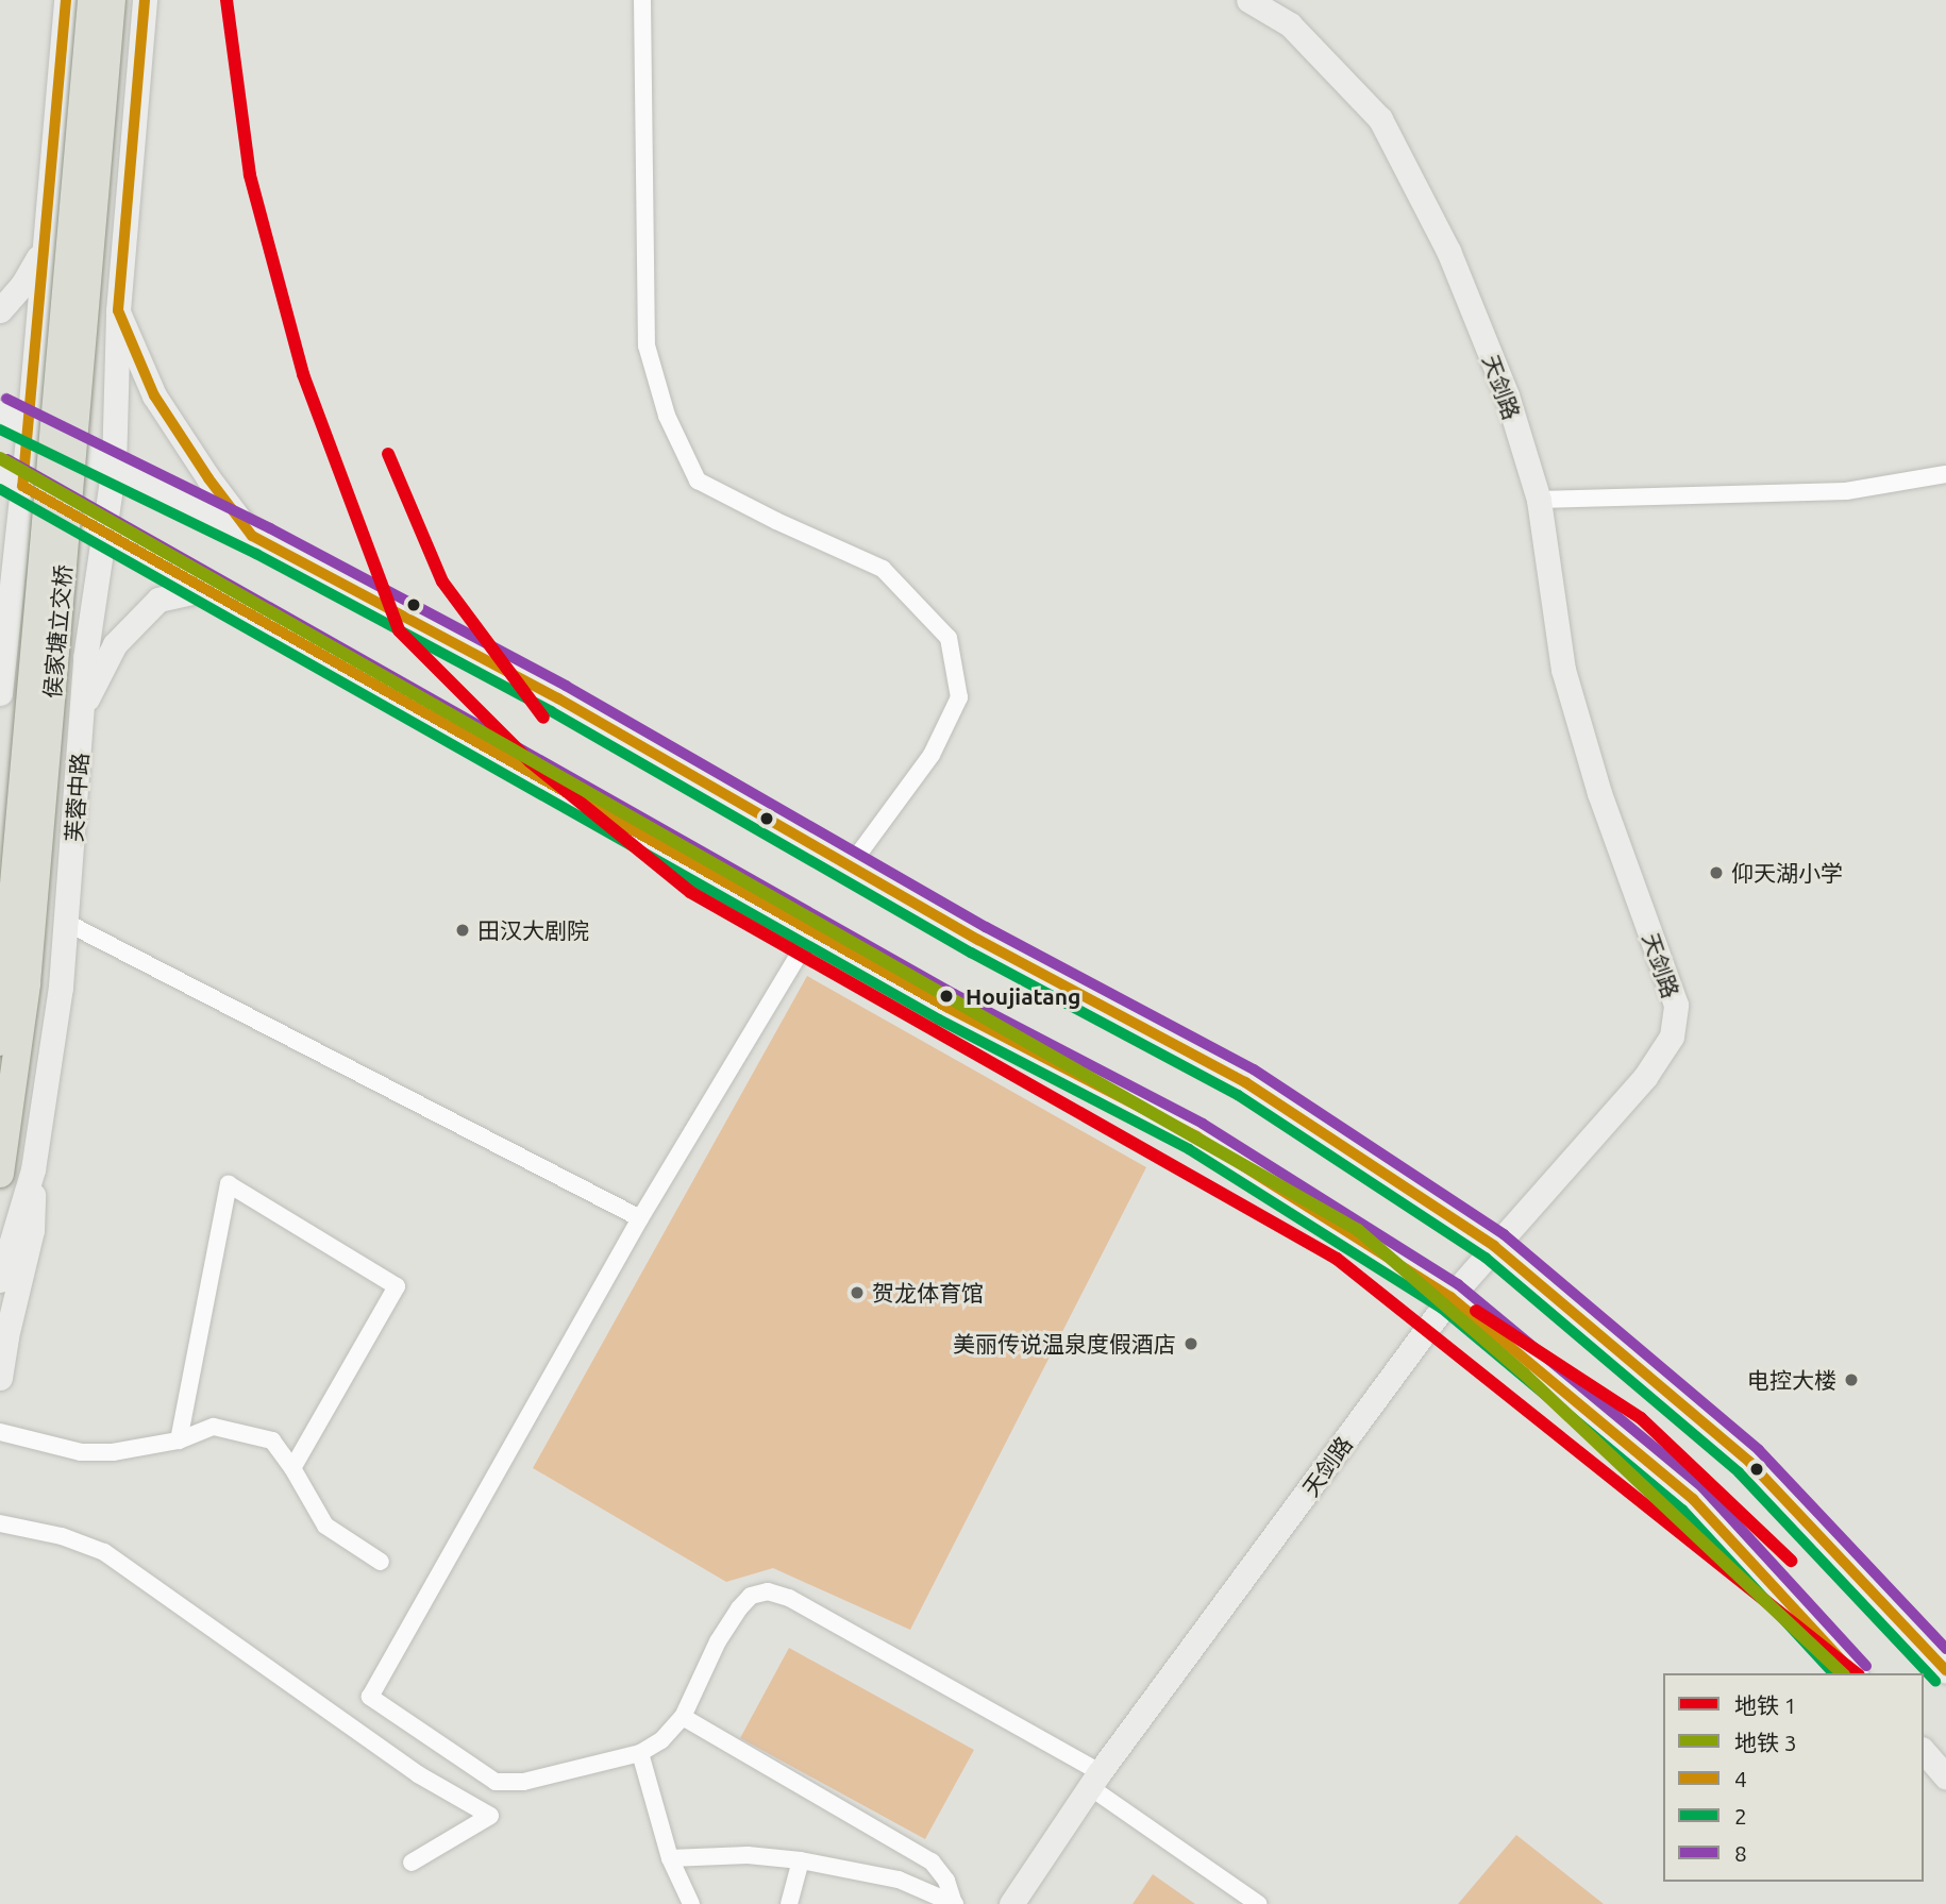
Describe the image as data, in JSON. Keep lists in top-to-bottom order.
{
  "streets": {
    "main road": ["天剑路", "侯家塘立交桥", "芙蓉中路"]
  },
  "places": [
    "仰天湖小学",
    "田汉大剧院",
    "Houjiatang",
    "贺龙体育馆",
    "美丽传说温泉度假酒店",
    "电控大楼"
  ],
  "lines": [
    "metro line 1",
    "transit line 4",
    "transit line 8",
    "transit line 2",
    "metro line 3"
  ],
  "legend": [
    "地铁 1",
    "地铁 3",
    "4",
    "2",
    "8"
  ]
}
